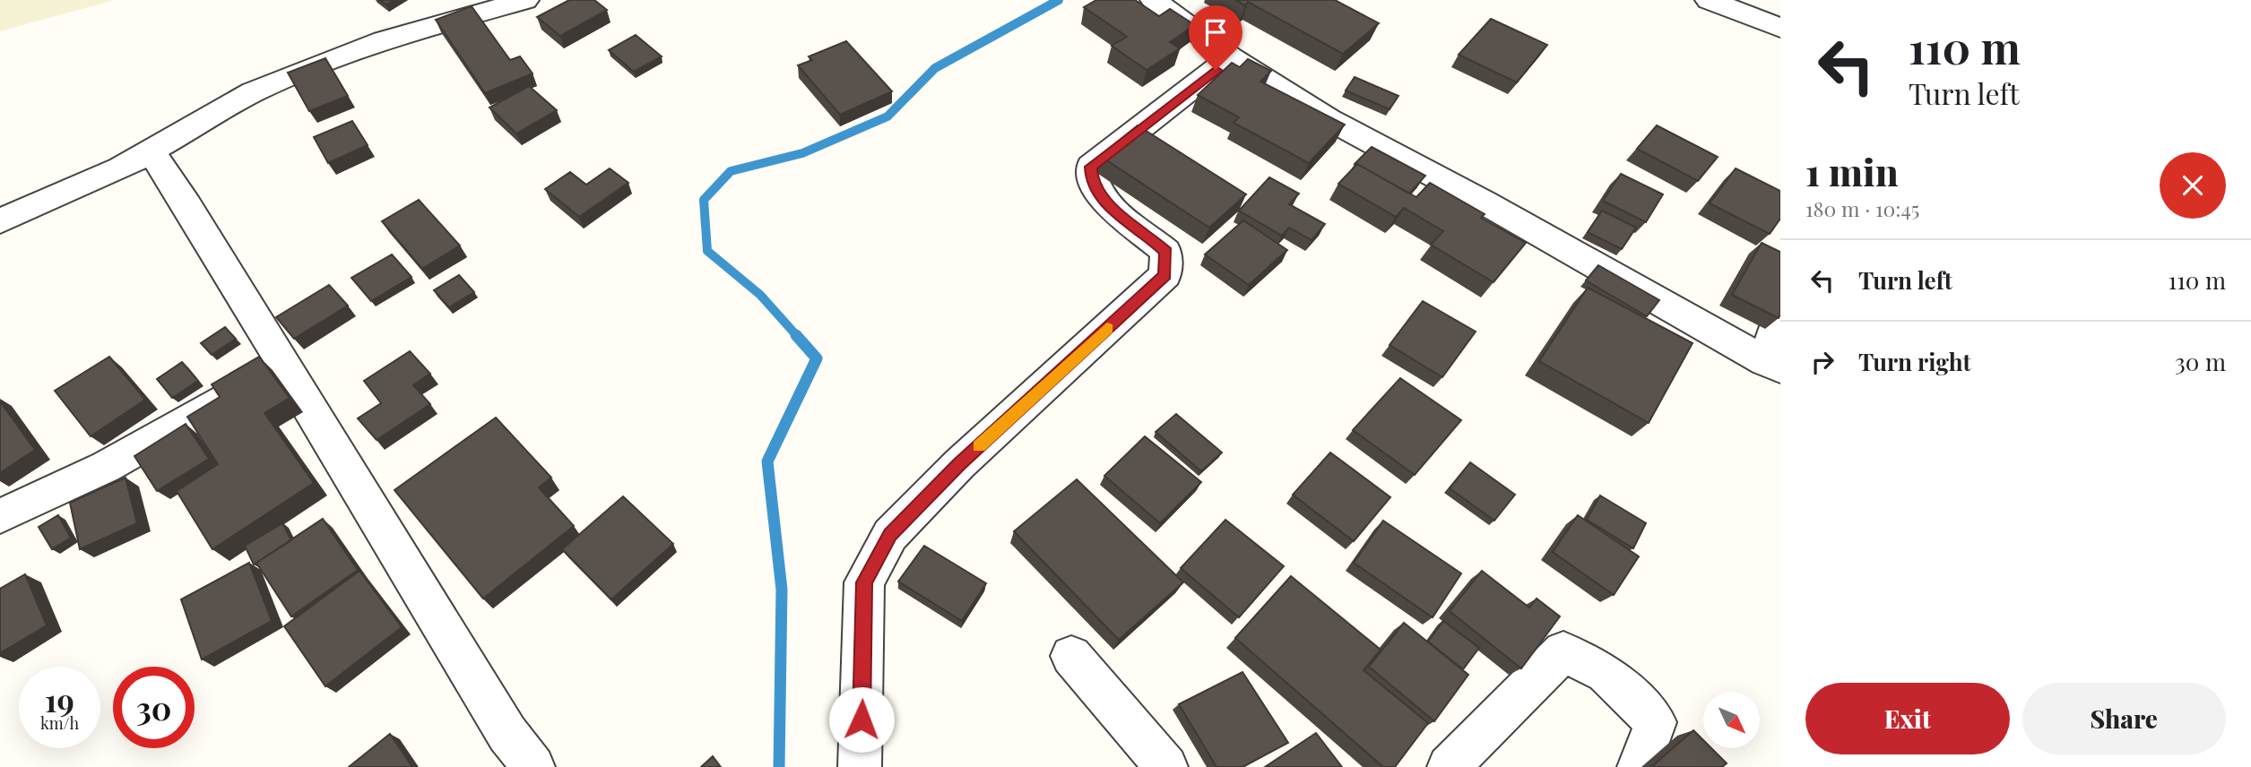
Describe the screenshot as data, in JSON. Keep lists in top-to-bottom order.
{
  "north": "bottom right",
  "page": {
    "turn": ["110 m", "Turn left"],
    "heading": ["1 min", "180 m · 10:45"],
    "list": [
      {
        "name": "Turn left",
        "value": "110 m"
      },
      {
        "name": "Turn right",
        "value": "30 m"
      }
    ],
    "speed": "19 km/h",
    "limit": "30",
    "buttons": ["Exit", "Share"]
  }
}
